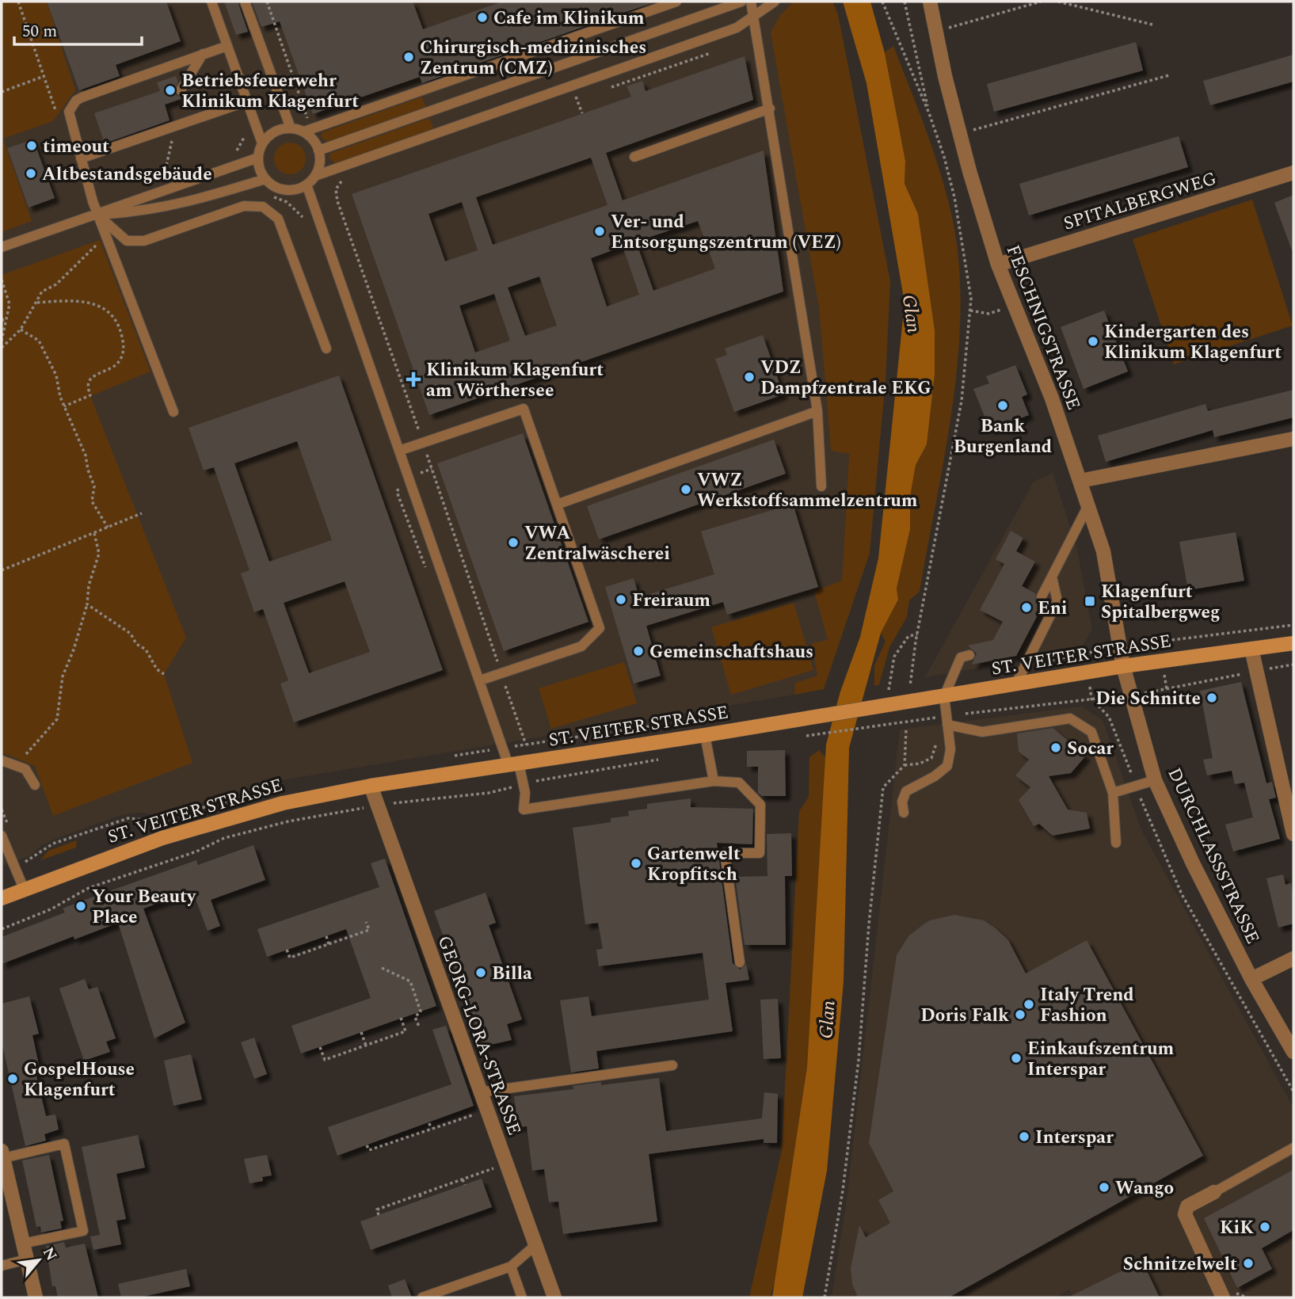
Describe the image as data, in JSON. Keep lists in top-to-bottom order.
{
  "streets": {
    "main road": ["ST. VEITER STRASSE"],
    "street": [
      "SPITALBERGWEG",
      "FESCHNIGSTRASSE",
      "DURCHLASSSTRASSE",
      "GEORG-LORA-STRASSE"
    ]
  },
  "crossings": [
    ["SPITALBERGWEG", "FESCHNIGSTRASSE"],
    ["FESCHNIGSTRASSE", "ST. VEITER STRASSE"],
    ["FESCHNIGSTRASSE", "DURCHLASSSTRASSE"],
    ["ST. VEITER STRASSE", "DURCHLASSSTRASSE"],
    ["ST. VEITER STRASSE", "GEORG-LORA-STRASSE"]
  ],
  "water": ["Glan"],
  "places": {
    "other": [
      "Cafe im Klinikum",
      "Chirurgisch-medizinisches Zentrum (CMZ)",
      "Betriebsfeuerwehr Klinikum Klagenfurt",
      "timeout",
      "Altbestandsgebäude",
      "Ver- und Entsorgungszentrum (VEZ)",
      "Kindergarten des Klinikum Klagenfurt",
      "VDZ Dampfzentrale EKG",
      "Bank Burgenland",
      "VWZ Werkstoffsammelzentrum",
      "VWA Zentralwäscherei",
      "Freiraum",
      "Eni",
      "Gemeinschaftshaus",
      "Die Schnitte",
      "Socar",
      "Gartenwelt Kropfitsch",
      "Your Beauty Place",
      "Billa",
      "Italy Trend Fashion",
      "Doris Falk",
      "Einkaufszentrum Interspar",
      "GospelHouse Klagenfurt",
      "Interspar",
      "Wango",
      "KiK",
      "Schnitzelwelt"
    ],
    "health": ["Klinikum Klagenfurt am Wörthersee"],
    "transit": ["Klagenfurt Spitalbergweg"]
  },
  "scale_bar": "50 m",
  "north": "top right"
}
